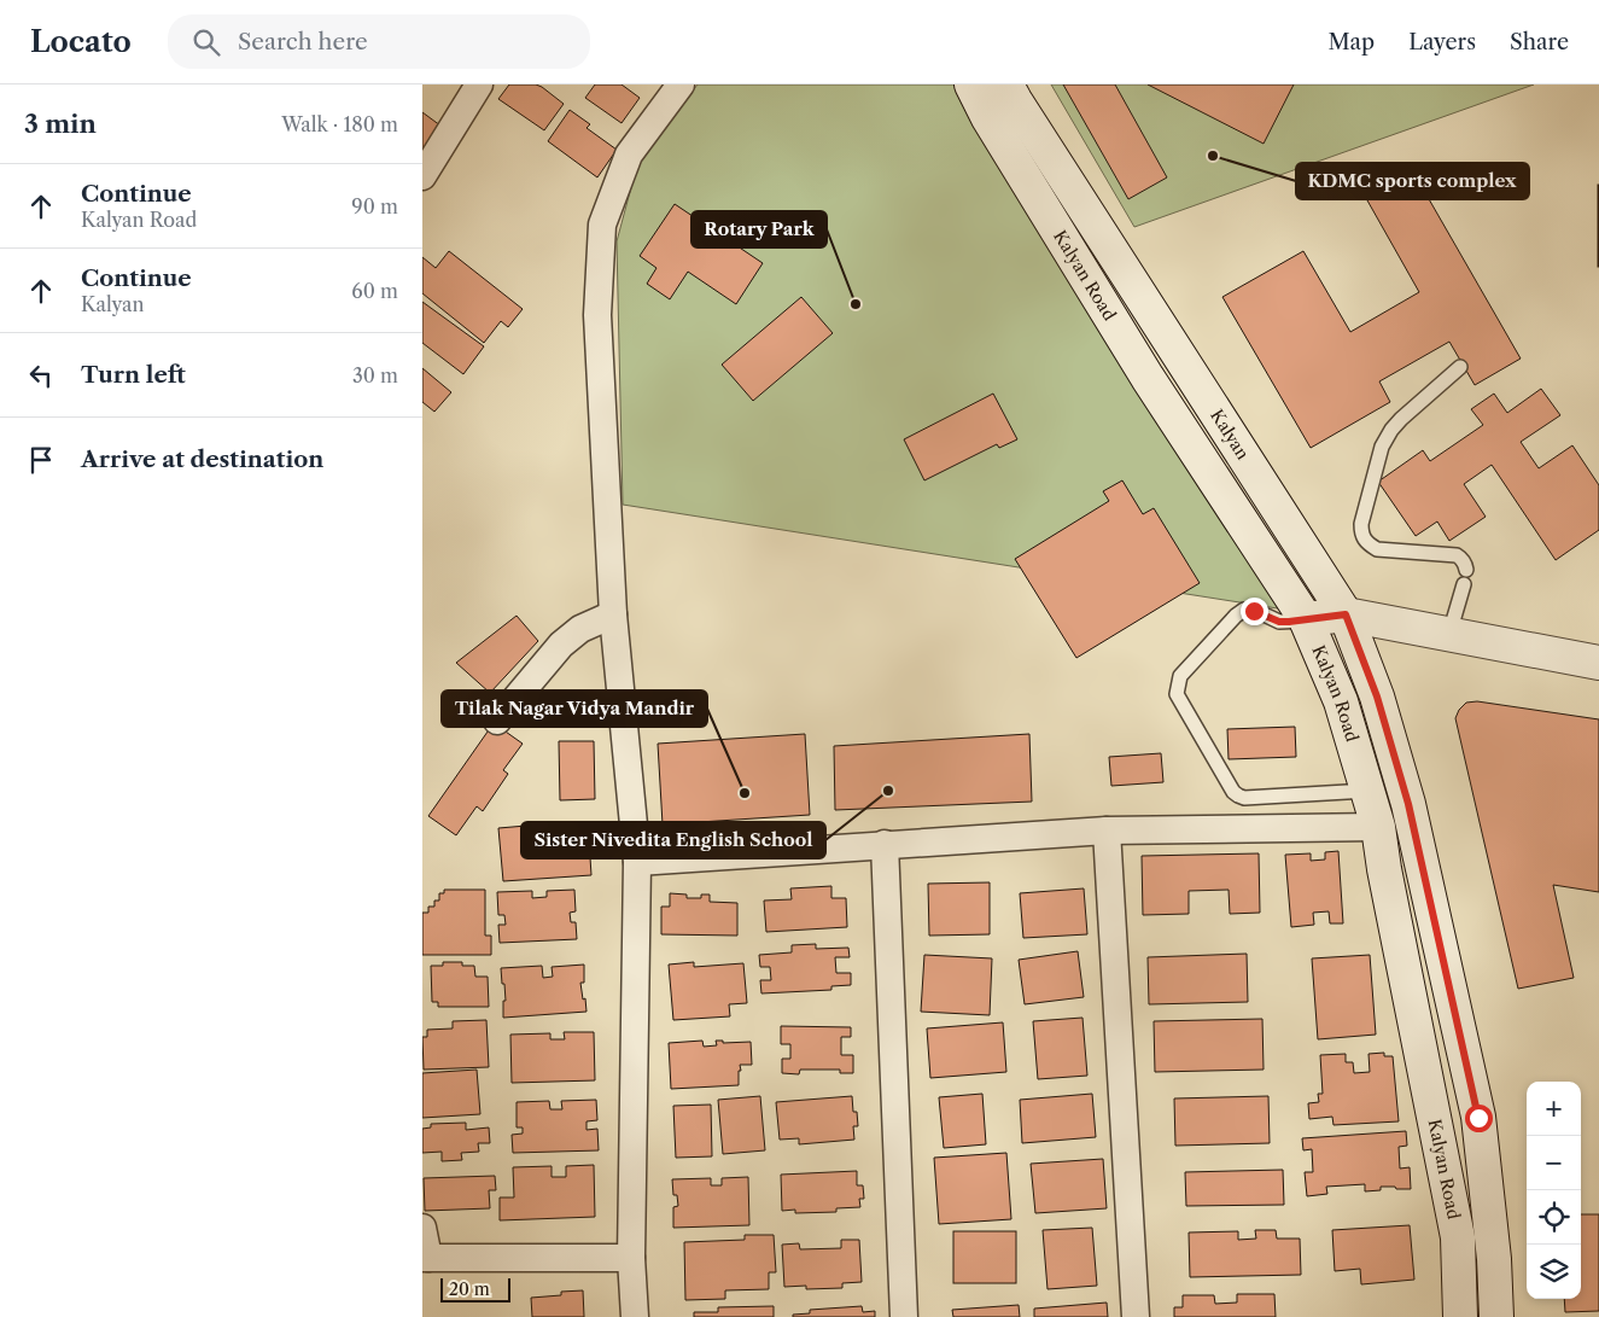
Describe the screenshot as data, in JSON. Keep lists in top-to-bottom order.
{
  "streets": {
    "main road": ["Kalyan Road", "Kalyan"]
  },
  "places": [
    "KDMC sports complex",
    "Rotary Park",
    "Sister Nivedita English School",
    "Tilak Nagar Vidya Mandir"
  ],
  "scale_bar": "20 m",
  "page": {
    "header": "Locato",
    "search": "Search here",
    "nav": ["Map", "Layers", "Share"],
    "heading": ["3 min", "Walk · 180 m"],
    "list": [
      ["Continue", "Kalyan Road", "90 m"],
      ["Continue", "Kalyan", "60 m"],
      ["Turn left", "30 m"],
      "Arrive at destination"
    ],
    "map_buttons": ["+", "−"],
    "scale": "20 m"
  }
}
